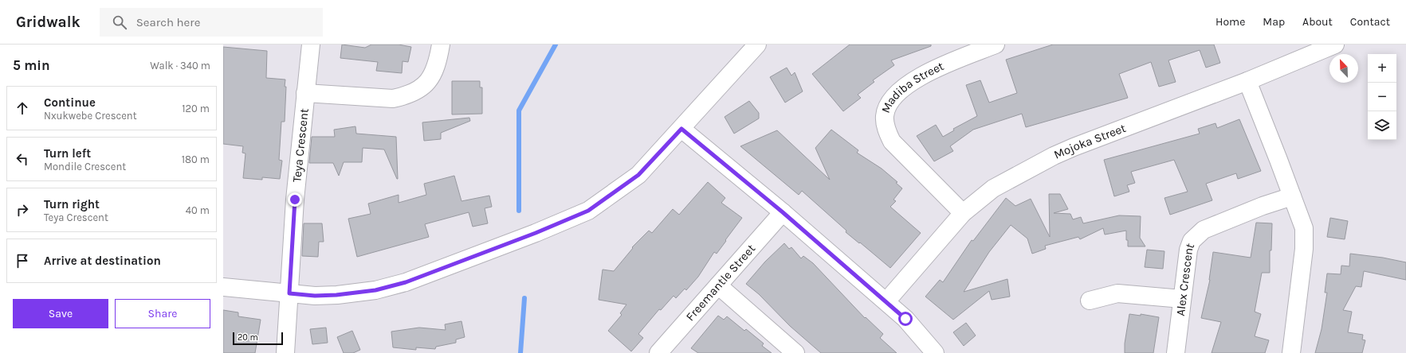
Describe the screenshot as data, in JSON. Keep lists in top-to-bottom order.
{
  "streets": {
    "street": [
      "Madiba Street",
      "Mojoka Street",
      "Teya Crescent",
      "Alex Crescent",
      "Freemantle Street"
    ]
  },
  "crossings": [
    ["Madiba Street", "Mojoka Street"]
  ],
  "scale_bar": "20 m",
  "north": "top left",
  "page": {
    "header": "Gridwalk",
    "search": "Search here",
    "nav": [
      "Home",
      "Map",
      "About",
      "Contact"
    ],
    "heading": ["5 min", "Walk · 340 m"],
    "map_buttons": ["+", "−"],
    "list": [
      ["Continue", "Nxukwebe Crescent", "120 m"],
      ["Turn left", "Mondile Crescent", "180 m"],
      ["Turn right", "Teya Crescent", "40 m"],
      "Arrive at destination"
    ],
    "buttons": ["Save", "Share"],
    "scale": "20 m"
  }
}
